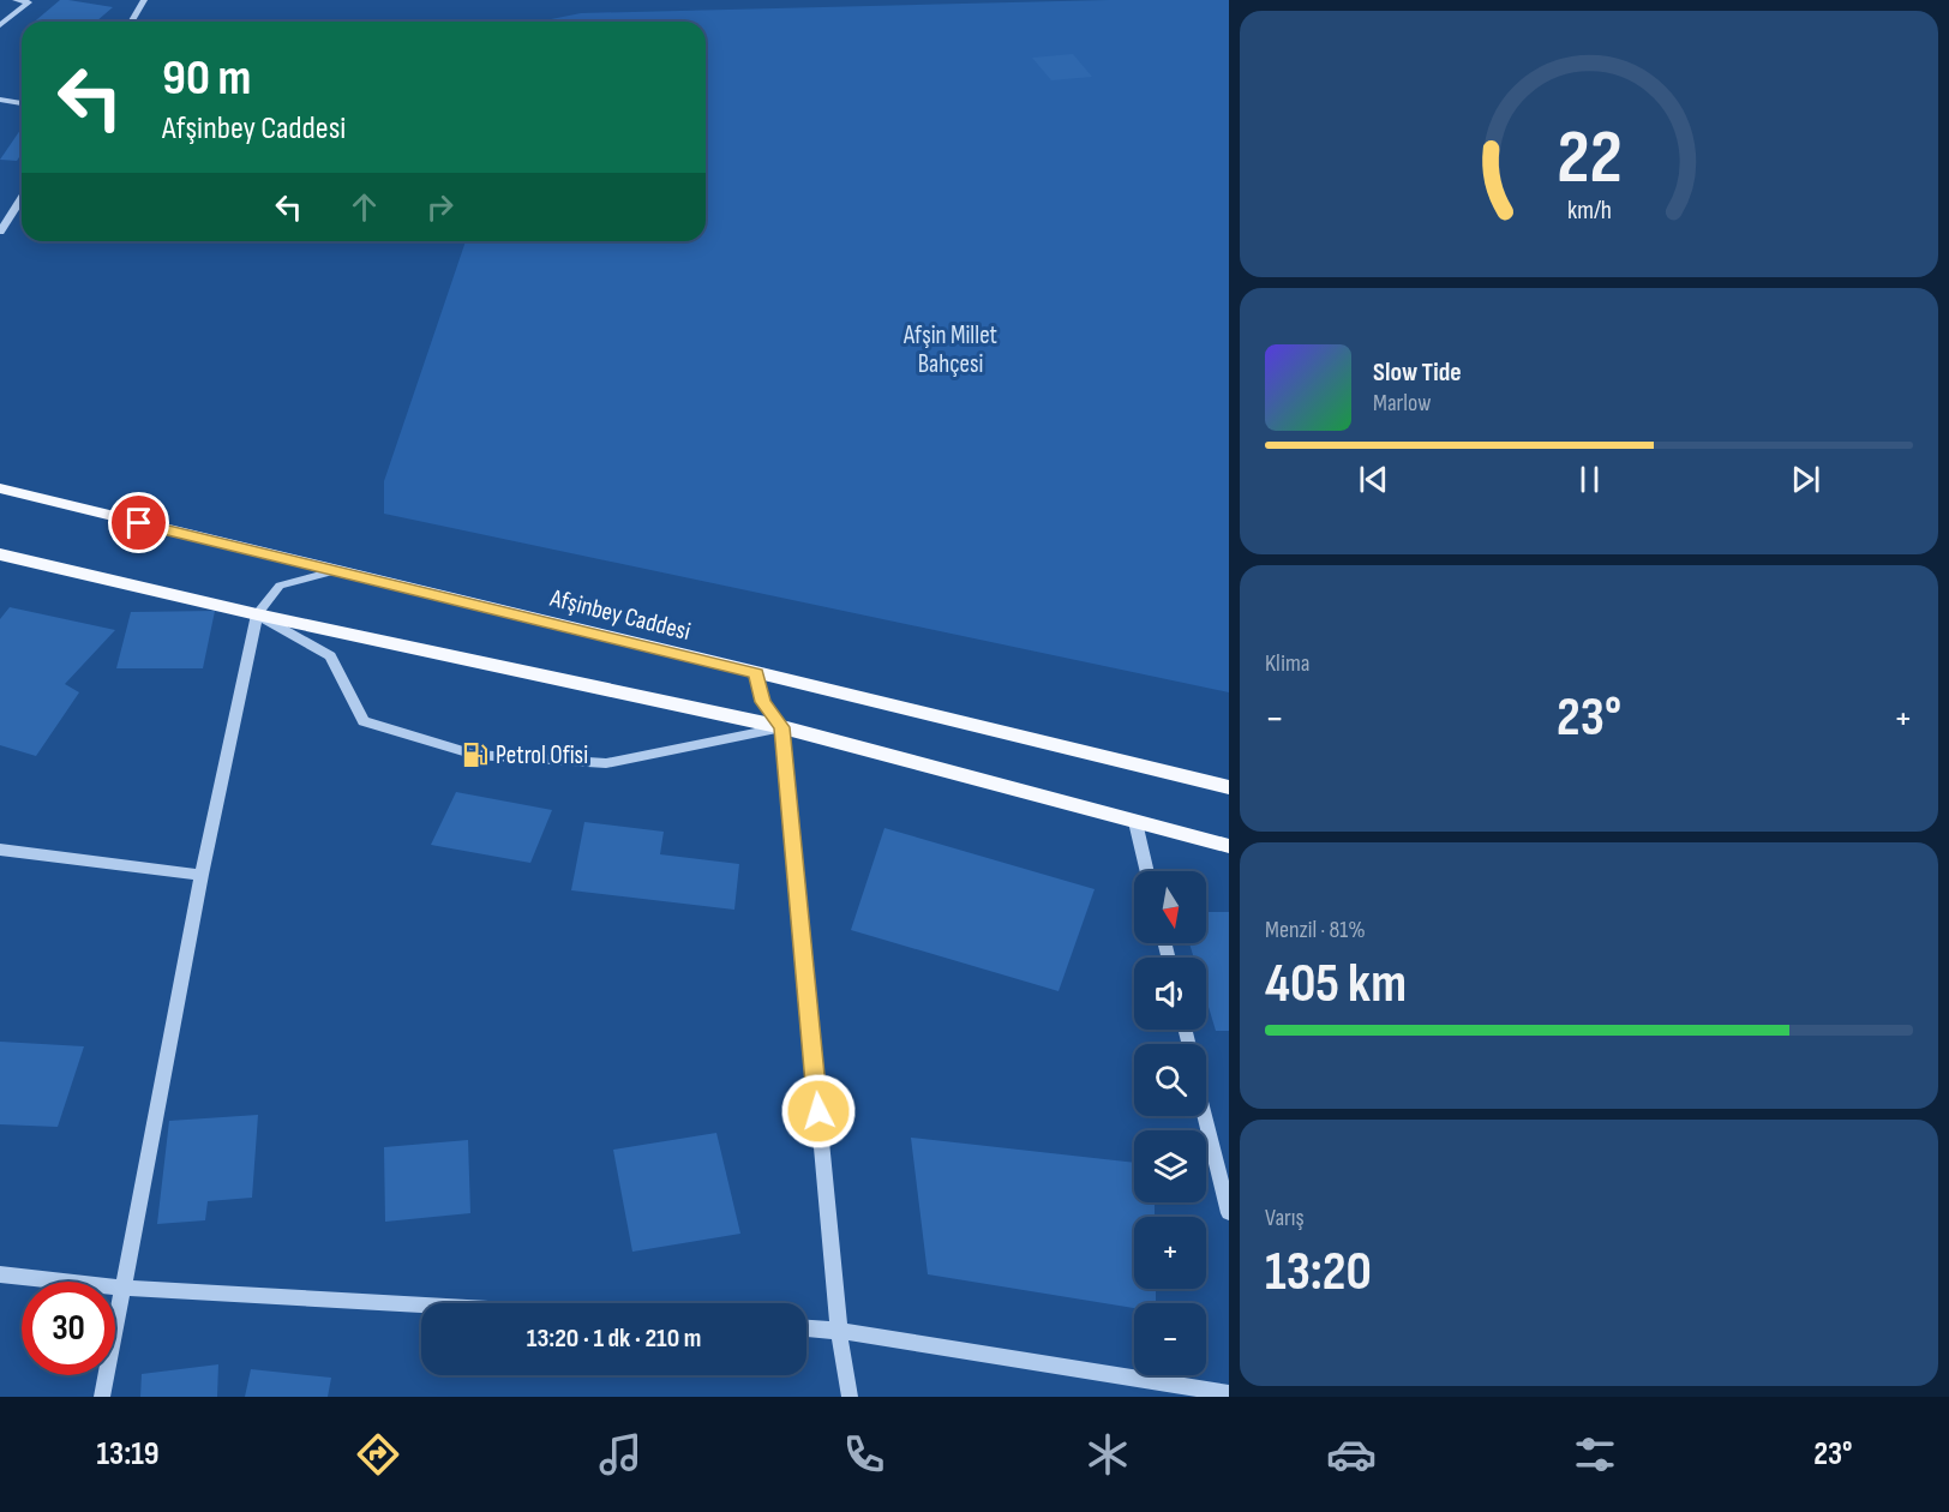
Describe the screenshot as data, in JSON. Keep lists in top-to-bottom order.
{
  "streets": {
    "main road": ["Afşinbey Caddesi"]
  },
  "parks": ["Afşin Millet Bahçesi"],
  "places": {
    "fuel station": ["Petrol Ofisi"]
  },
  "north": "bottom",
  "page": {
    "turn": ["90 m", "Afşinbey Caddesi"],
    "song": ["Slow Tide", "Marlow"],
    "tile": [
      "Klima",
      ["Menzil · 81%", "405 km"],
      ["Varış", "13:20"]
    ],
    "heat": ["−", "23°", "+"],
    "map_buttons": ["+", "−"],
    "limit": "30",
    "trip": "13:20 · 1 dk · 210 m",
    "tabs": ["13:19", "23°"],
    "gauge": ["22", "km/h"]
  }
}
